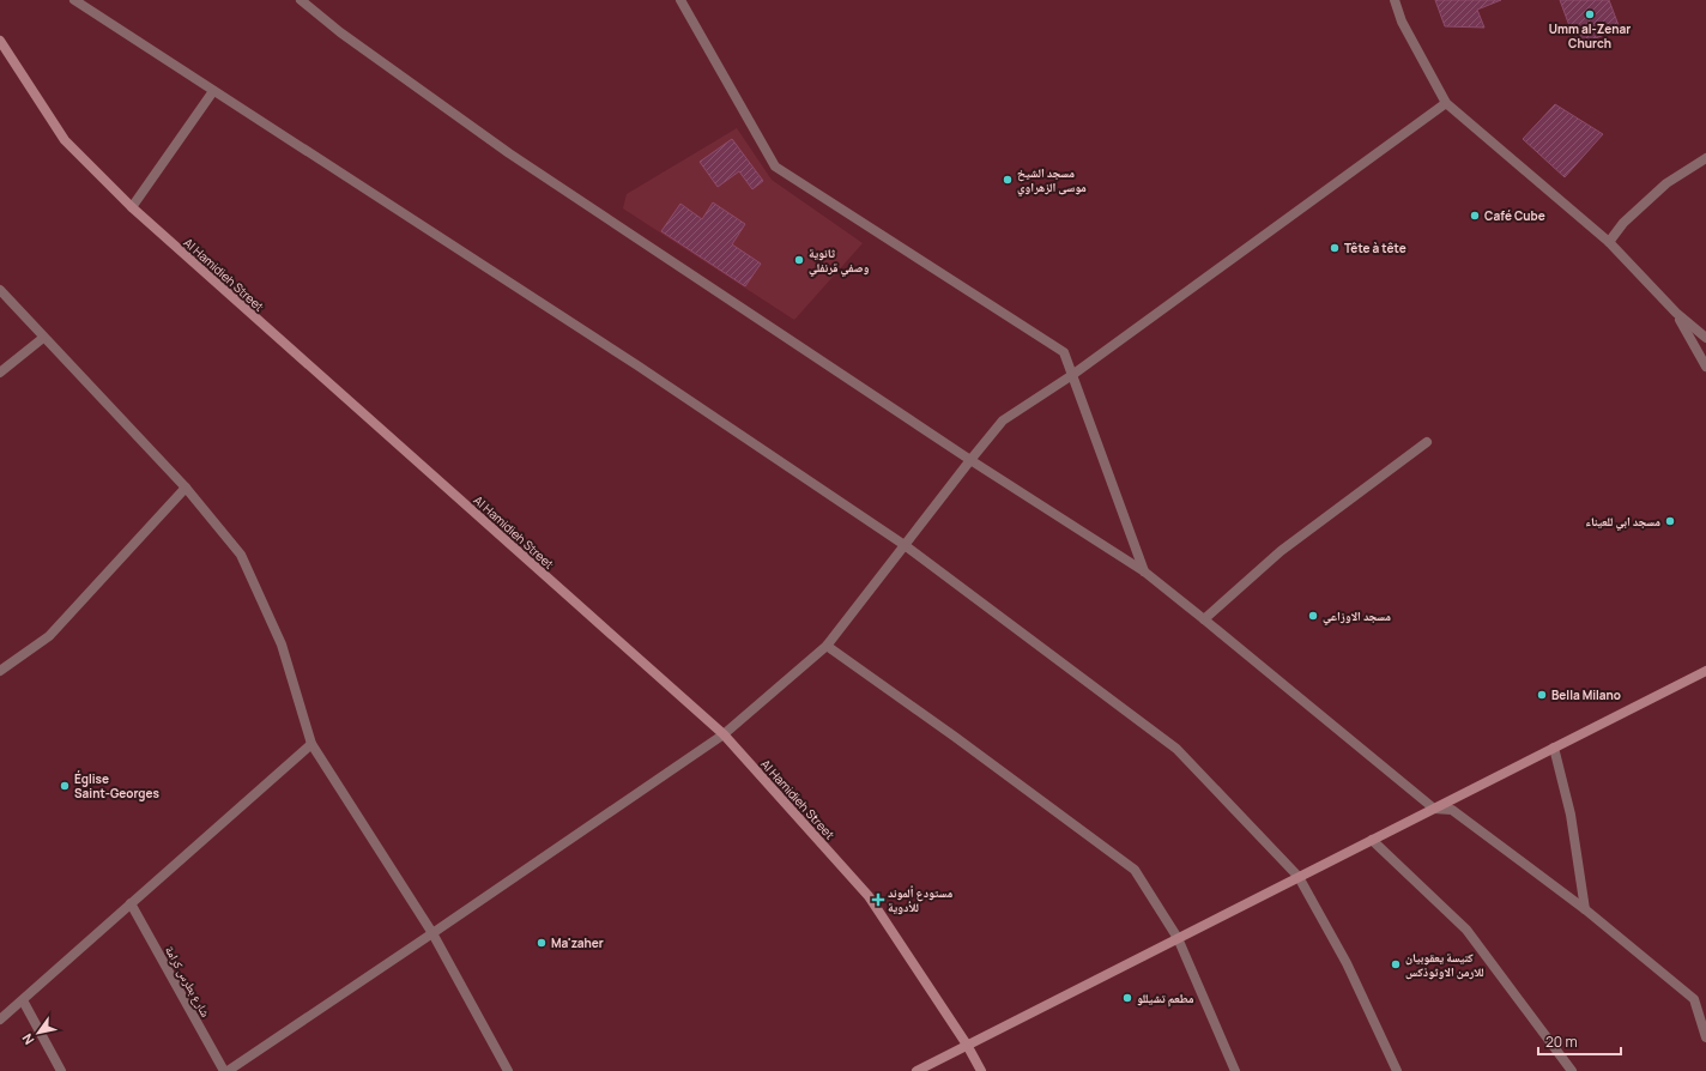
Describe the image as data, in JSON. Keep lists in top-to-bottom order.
{
  "streets": {
    "main road": ["Al Hamidieh Street"],
    "street": ["شارع بطرس كرامة"]
  },
  "places": {
    "other": [
      "Umm al-Zenar Church",
      "مسجد الشيخ موسى الزهراوي",
      "Café Cube",
      "Tête à tête",
      "ثانوية وصفي قرنفلي",
      "مسجد ابي للعيناء",
      "مسجد الاوزاعي",
      "Bella Milano",
      "Église Saint-Georges",
      "Ma'zaher",
      "كنيسة يعقوبيان للارمن الاوثوذكس",
      "مطعم تشيللو"
    ],
    "health": ["مستودع ألموند للأدوية"]
  },
  "scale_bar": "20 m",
  "north": "bottom left"
}
